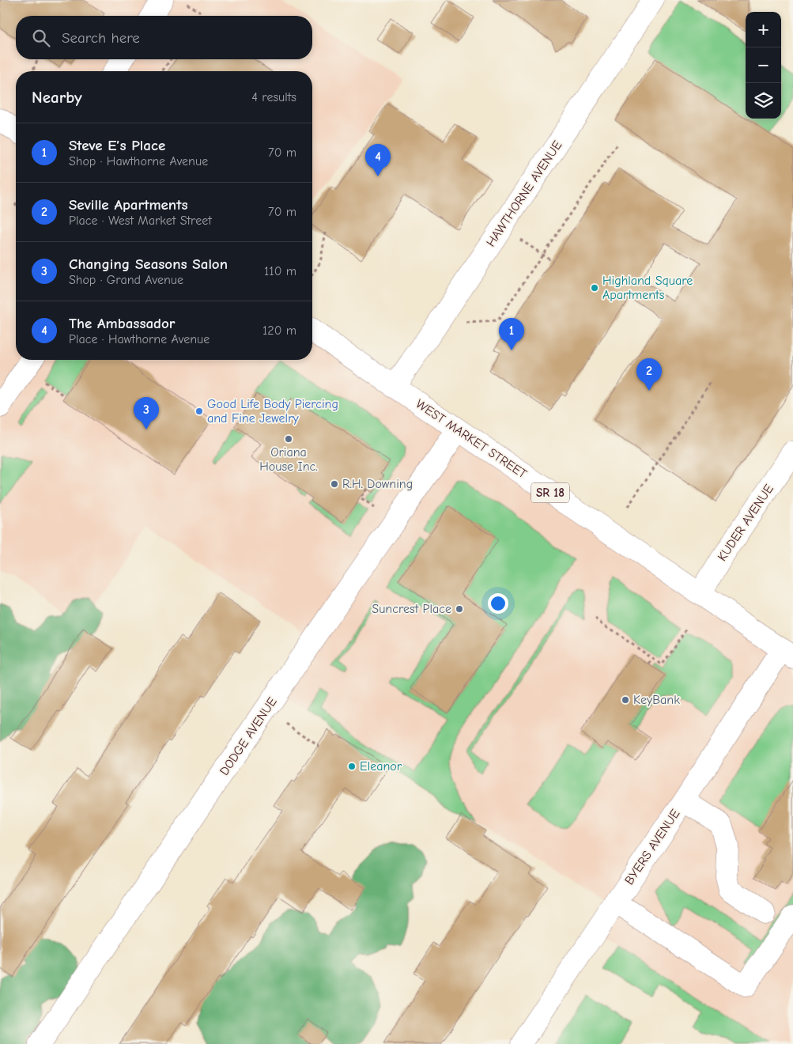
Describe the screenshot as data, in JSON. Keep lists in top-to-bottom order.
{
  "streets": {
    "street": [
      "HAWTHORNE AVENUE",
      "WEST MARKET STREET",
      "SR 18",
      "KUDER AVENUE",
      "DODGE AVENUE",
      "BYERS AVENUE"
    ]
  },
  "crossings": [
    ["HAWTHORNE AVENUE", "WEST MARKET STREET"],
    ["WEST MARKET STREET", "KUDER AVENUE"],
    ["WEST MARKET STREET", "DODGE AVENUE"],
    ["WEST MARKET STREET", "BYERS AVENUE"]
  ],
  "places": [
    "Highland Square Apartments",
    "Good Life Body Piercing and Fine Jewelry",
    "Oriana House Inc.",
    "R.H. Downing",
    "Suncrest Place",
    "KeyBank",
    "Eleanor"
  ],
  "page": {
    "map_buttons": ["+", "−"],
    "search": "Search here",
    "heading": ["Nearby", "4 results"],
    "list": [
      {
        "mark": "1",
        "name": "Steve E’s Place",
        "note": "Shop · Hawthorne Avenue",
        "value": "70 m"
      },
      {
        "mark": "2",
        "name": "Seville Apartments",
        "note": "Place · West Market Street",
        "value": "70 m"
      },
      {
        "mark": "3",
        "name": "Changing Seasons Salon",
        "note": "Shop · Grand Avenue",
        "value": "110 m"
      },
      {
        "mark": "4",
        "name": "The Ambassador",
        "note": "Place · Hawthorne Avenue",
        "value": "120 m"
      }
    ],
    "pins": [
      "4",
      "1",
      "2",
      "3"
    ]
  }
}
